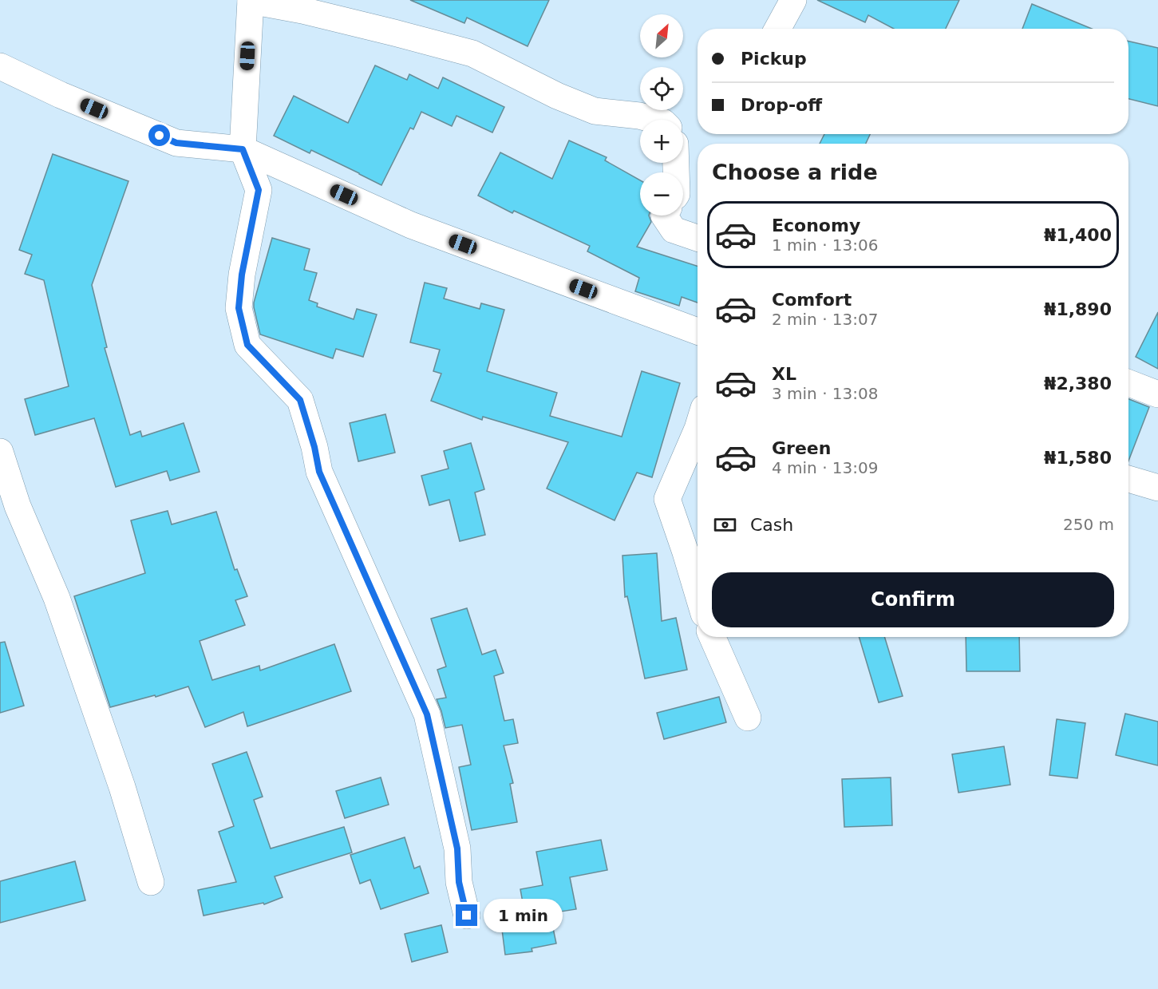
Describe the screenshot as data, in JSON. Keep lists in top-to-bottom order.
{
  "north": "top right",
  "page": {
    "map_buttons": ["+", "−"],
    "banner": ["Pickup", "Drop-off"],
    "heading": "Choose a ride",
    "list": [
      {
        "name": "Economy",
        "note": "1 min · 13:06",
        "value": "₦1,400"
      },
      {
        "name": "Comfort",
        "note": "2 min · 13:07",
        "value": "₦1,890"
      },
      {
        "name": "XL",
        "note": "3 min · 13:08",
        "value": "₦2,380"
      },
      {
        "name": "Green",
        "note": "4 min · 13:09",
        "value": "₦1,580"
      }
    ],
    "pay": ["Cash", "250 m"],
    "buttons": "Confirm",
    "bubble": "1 min"
  }
}
